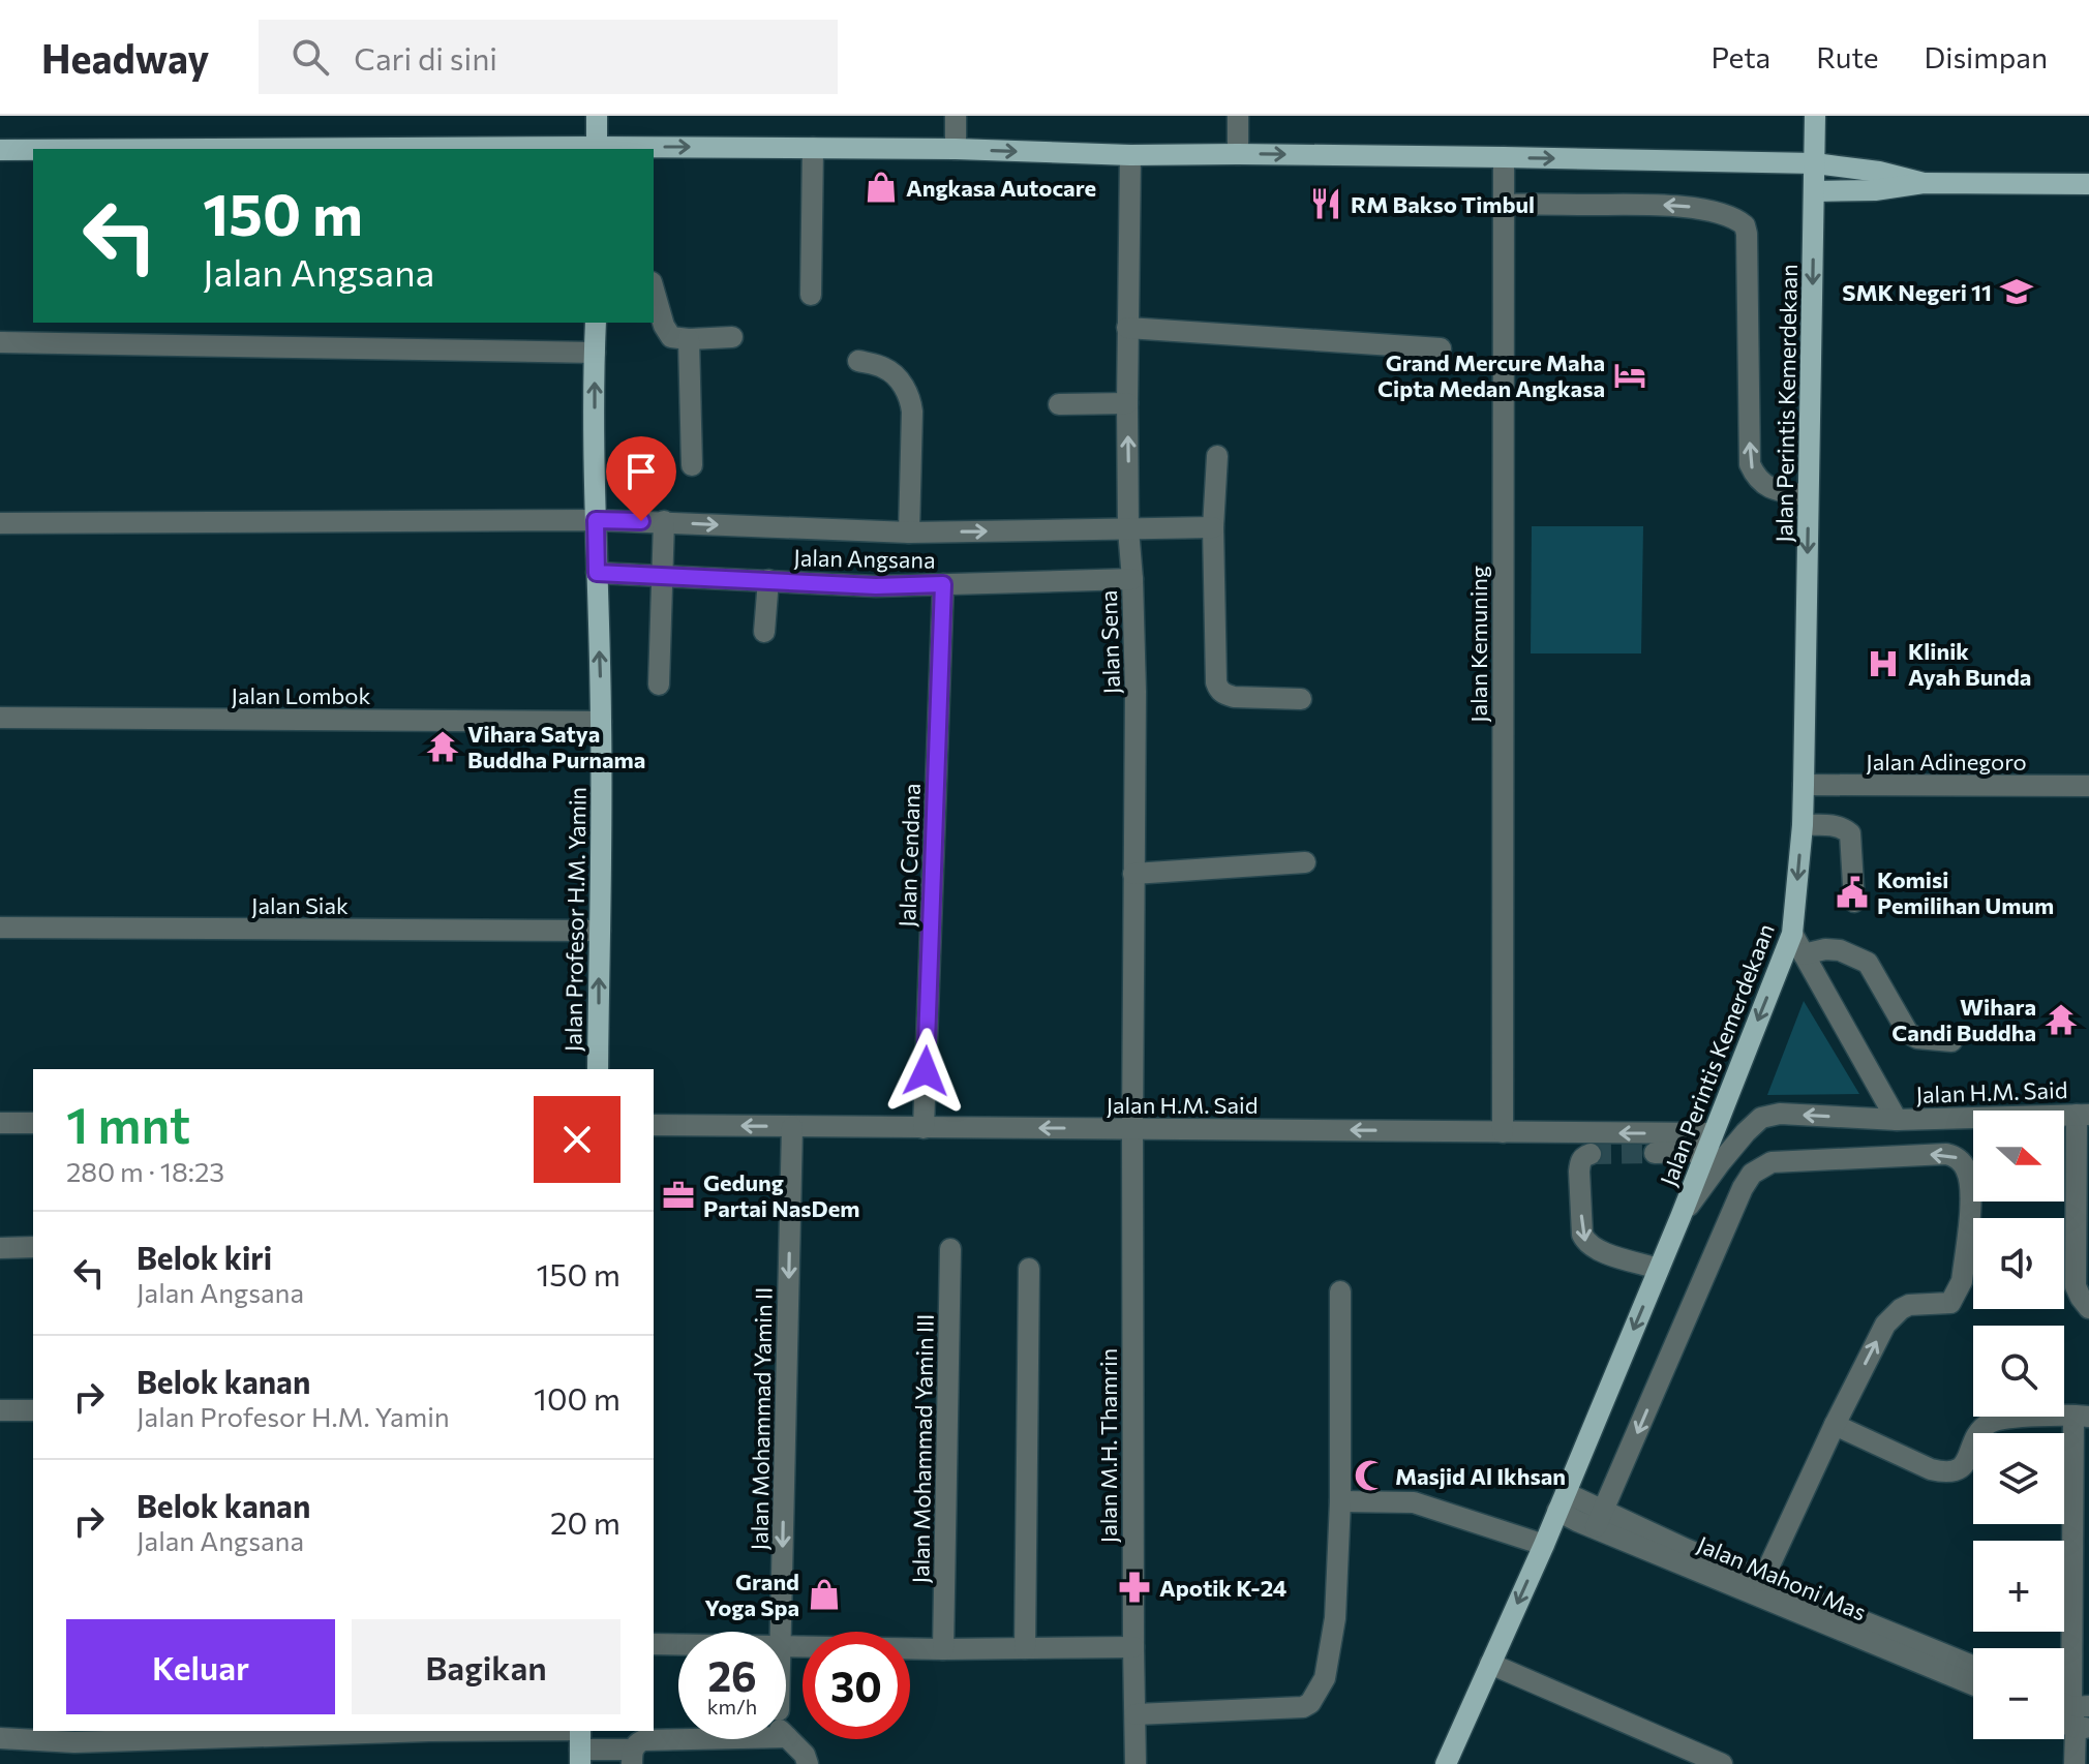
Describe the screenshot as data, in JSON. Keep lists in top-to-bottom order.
{
  "streets": {
    "main road": ["Jalan Perintis Kemerdekaan", "Jalan Profesor H.M. Yamin"],
    "street": [
      "Jalan Angsana",
      "Jalan Sena",
      "Jalan Kemuning",
      "Jalan Lombok",
      "Jalan Adinegoro",
      "Jalan Cendana",
      "Jalan Siak",
      "Jalan H.M. Said",
      "Jalan Mohammad Yamin II",
      "Jalan M.H. Thamrin",
      "Jalan Mohammad Yamin III",
      "Jalan Mahoni Mas"
    ]
  },
  "crossings": [
    ["Jalan Perintis Kemerdekaan", "Jalan Adinegoro"],
    ["Jalan Perintis Kemerdekaan", "Jalan H.M. Said"],
    ["Jalan Perintis Kemerdekaan", "Jalan Mahoni Mas"],
    ["Jalan Angsana", "Jalan Sena"],
    ["Jalan Angsana", "Jalan Cendana"],
    ["Jalan Angsana", "Jalan Profesor H.M. Yamin"],
    ["Jalan Sena", "Jalan H.M. Said"],
    ["Jalan Sena", "Jalan M.H. Thamrin"],
    ["Jalan Kemuning", "Jalan H.M. Said"],
    ["Jalan Lombok", "Jalan Profesor H.M. Yamin"],
    ["Jalan Cendana", "Jalan H.M. Said"],
    ["Jalan Siak", "Jalan Profesor H.M. Yamin"],
    ["Jalan H.M. Said", "Jalan Mohammad Yamin II"],
    ["Jalan H.M. Said", "Jalan M.H. Thamrin"]
  ],
  "one_way": [
    "Jalan Perintis Kemerdekaan",
    "Jalan Profesor H.M. Yamin",
    "Jalan H.M. Said",
    "Jalan Mohammad Yamin II"
  ],
  "places": {
    "shop": ["Angkasa Autocare", "Grand Yoga Spa"],
    "restaurant": ["RM Bakso Timbul"],
    "school or university": ["SMK Negeri 11"],
    "hotel": ["Grand Mercure Maha Cipta Medan Angkasa"],
    "hospital": ["Klinik Ayah Bunda"],
    "temple": ["Vihara Satya Buddha Purnama", "Wihara Candi Buddha"],
    "public building": ["Komisi Pemilihan Umum"],
    "office": ["Gedung Partai NasDem"],
    "mosque": ["Masjid Al Ikhsan"],
    "pharmacy": ["Apotik K-24"]
  },
  "north": "right",
  "page": {
    "header": "Headway",
    "search": "Cari di sini",
    "nav": ["Peta", "Rute", "Disimpan"],
    "turn": ["150 m", "Jalan Angsana"],
    "heading": ["1 mnt", "280 m · 18:23"],
    "map_buttons": ["+", "−"],
    "list": [
      {
        "name": "Belok kiri",
        "note": "Jalan Angsana",
        "value": "150 m"
      },
      {
        "name": "Belok kanan",
        "note": "Jalan Profesor H.M. Yamin",
        "value": "100 m"
      },
      {
        "name": "Belok kanan",
        "note": "Jalan Angsana",
        "value": "20 m"
      }
    ],
    "buttons": ["Keluar", "Bagikan"],
    "speed": "26 km/h",
    "limit": "30"
  }
}
